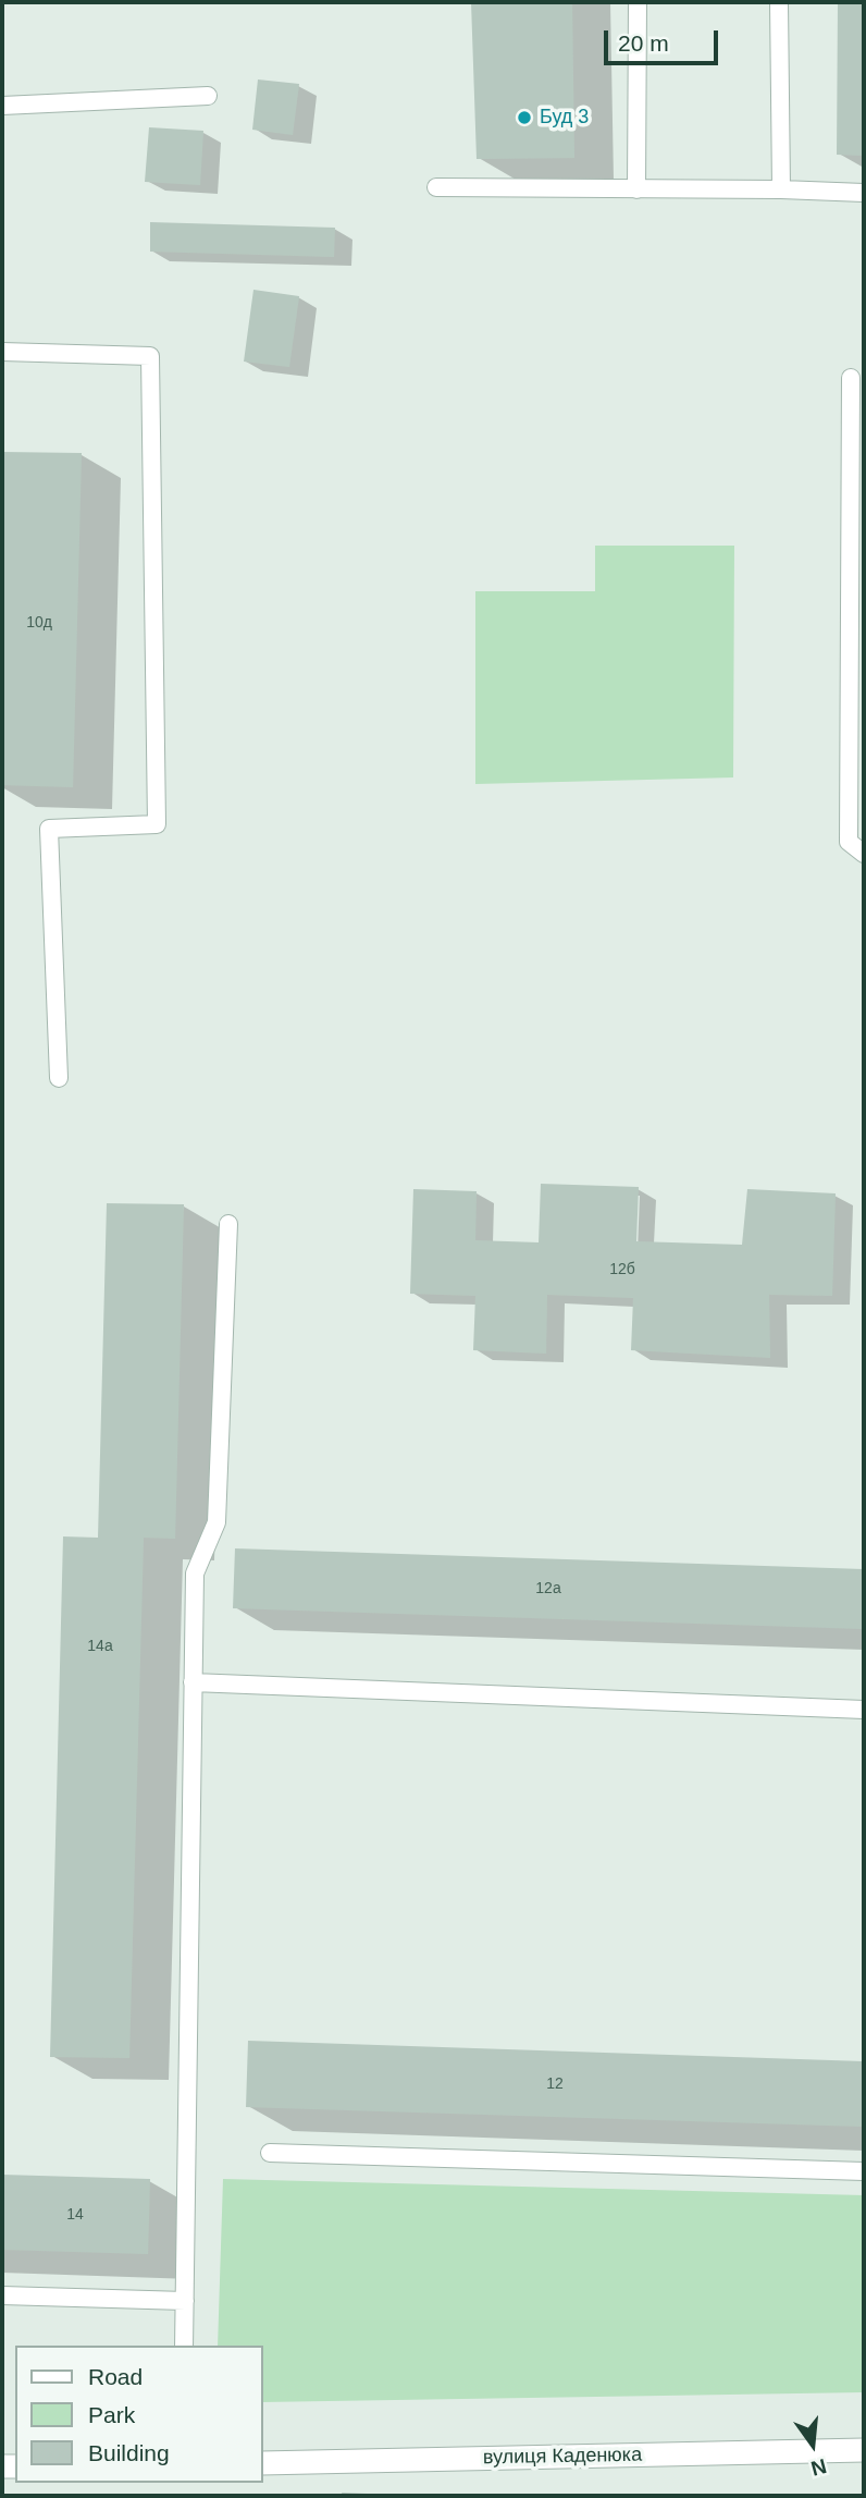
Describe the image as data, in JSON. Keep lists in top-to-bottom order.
{
  "streets": {
    "street": ["вулиця Каденюка"]
  },
  "places": ["Буд 3"],
  "house_numbers": [
    "10д",
    "12б",
    "12а",
    "14а",
    "12",
    "14"
  ],
  "legend": ["Road", "Park", "Building"],
  "scale_bar": "20 m",
  "north": "bottom"
}
